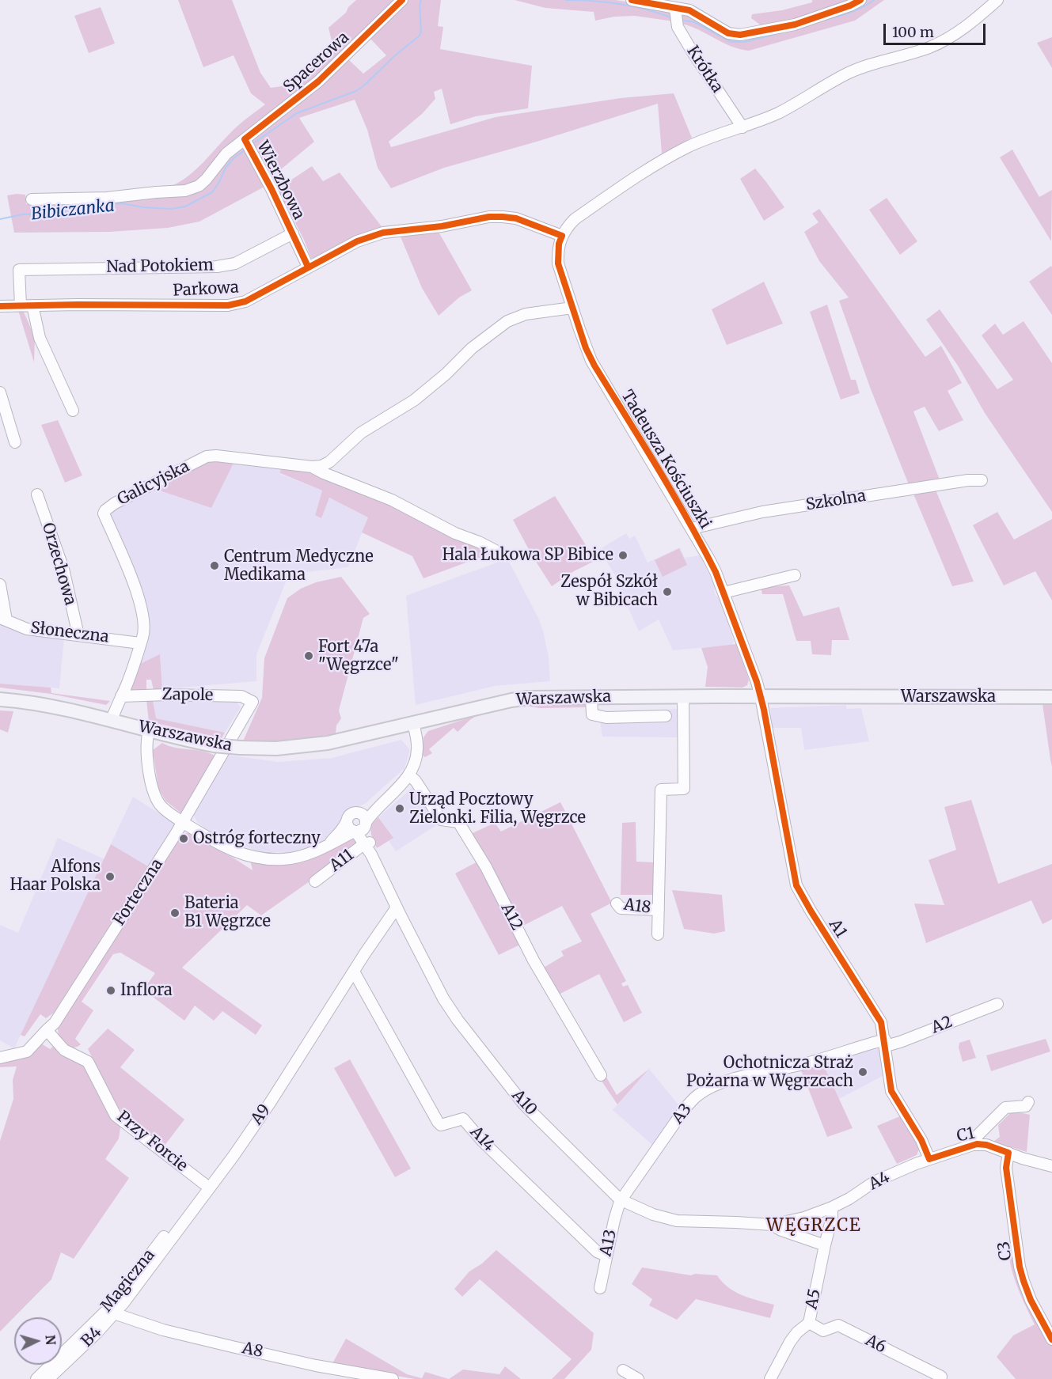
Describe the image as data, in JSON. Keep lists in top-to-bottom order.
{
  "streets": {
    "main road": ["Warszawska"],
    "street": [
      "Spacerowa",
      "Krótka",
      "Wierzbowa",
      "Nad Potokiem",
      "Parkowa",
      "Tadeusza Kościuszki",
      "Galicyjska",
      "Szkolna",
      "Orzechowa",
      "Słoneczna",
      "Zapole",
      "A11",
      "Forteczna",
      "A18",
      "A12",
      "A1",
      "A2",
      "A10",
      "A3",
      "A9",
      "C1",
      "A14",
      "Przy Forcie",
      "A4",
      "A13",
      "C3",
      "Magiczna",
      "A5",
      "B4",
      "A6",
      "A8"
    ]
  },
  "crossings": [
    ["Spacerowa", "Wierzbowa"],
    ["Wierzbowa", "Nad Potokiem"],
    ["Nad Potokiem", "Parkowa"],
    ["Parkowa", "Tadeusza Kościuszki"],
    ["Tadeusza Kościuszki", "Galicyjska"],
    ["Tadeusza Kościuszki", "Szkolna"],
    ["Tadeusza Kościuszki", "Warszawska"],
    ["Tadeusza Kościuszki", "A1"],
    ["Galicyjska", "Słoneczna"],
    ["Galicyjska", "Zapole"],
    ["Galicyjska", "Warszawska"],
    ["Orzechowa", "Słoneczna"],
    ["Zapole", "Forteczna"],
    ["Warszawska", "A1"],
    ["A11", "A10"],
    ["Forteczna", "Przy Forcie"],
    ["A1", "A2"],
    ["A1", "A3"],
    ["A1", "C1"],
    ["A1", "A4"],
    ["A2", "A3"],
    ["A10", "A3"],
    ["A10", "A9"],
    ["A10", "A4"],
    ["A10", "A13"],
    ["A10", "A5"],
    ["A3", "A13"],
    ["A9", "A14"],
    ["A9", "Przy Forcie"],
    ["A9", "Magiczna"],
    ["A9", "B4"],
    ["A9", "A8"],
    ["C1", "A4"],
    ["C1", "C3"],
    ["A14", "A13"],
    ["A4", "A5"],
    ["A5", "A6"],
    ["B4", "A8"]
  ],
  "districts": ["WĘGRZCE"],
  "water": ["Bibiczanka"],
  "places": [
    "Hala Łukowa SP Bibice",
    "Centrum Medyczne Medikama",
    "Zespół Szkół w Bibicach",
    "Fort 47a \"Węgrzce\"",
    "Urząd Pocztowy Zielonki. Filia, Węgrzce",
    "Ostróg forteczny",
    "Alfons Haar Polska",
    "Bateria B1 Węgrzce",
    "Inflora",
    "Ochotnicza Straż Pożarna w Węgrzcach"
  ],
  "scale_bar": "100 m",
  "north": "right"
}
